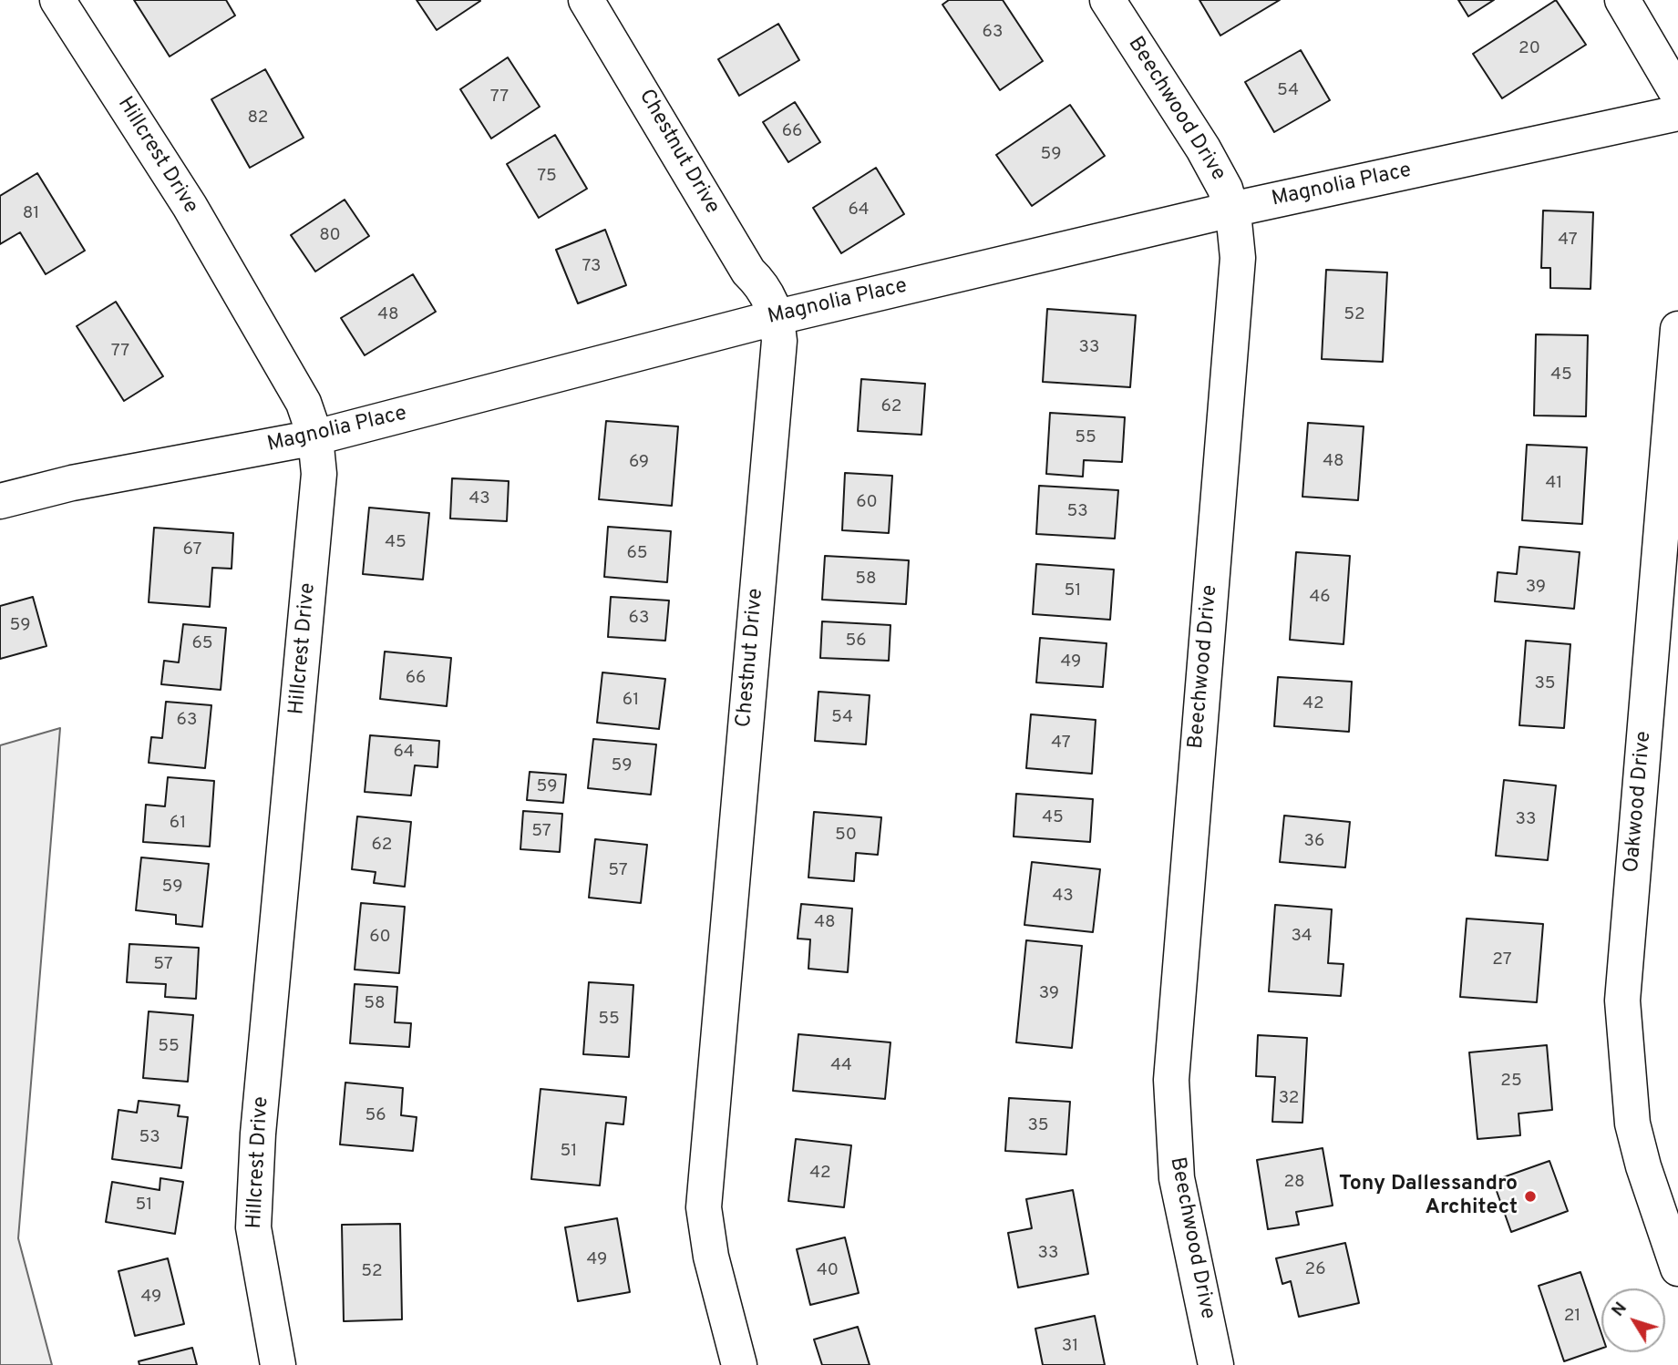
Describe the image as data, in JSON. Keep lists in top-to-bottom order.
{
  "streets": {
    "street": [
      "Beechwood Drive",
      "Chestnut Drive",
      "Hillcrest Drive",
      "Magnolia Place",
      "Oakwood Drive"
    ]
  },
  "crossings": [
    ["Beechwood Drive", "Magnolia Place"],
    ["Chestnut Drive", "Magnolia Place"],
    ["Hillcrest Drive", "Magnolia Place"]
  ],
  "places": ["Tony Dallessandro Architect"],
  "house_numbers": [
    "63",
    "20",
    "54",
    "77",
    "82",
    "66",
    "59",
    "75",
    "64",
    "81",
    "80",
    "47",
    "73",
    "48",
    "52",
    "33",
    "77",
    "45",
    "62",
    "55",
    "48",
    "69",
    "41",
    "43",
    "60",
    "53",
    "45",
    "67",
    "65",
    "58",
    "39",
    "51",
    "46",
    "63",
    "59",
    "56",
    "65",
    "49",
    "66",
    "35",
    "61",
    "42",
    "54",
    "63",
    "47",
    "64",
    "59",
    "59",
    "45",
    "33",
    "61",
    "57",
    "50",
    "36",
    "62",
    "57",
    "59",
    "43",
    "48",
    "34",
    "60",
    "27",
    "57",
    "39",
    "58",
    "55",
    "55",
    "44",
    "25",
    "32",
    "56",
    "35",
    "53",
    "51",
    "42",
    "28",
    "51",
    "33",
    "49",
    "26",
    "40",
    "52",
    "49",
    "21",
    "31"
  ],
  "north": "top left"
}
